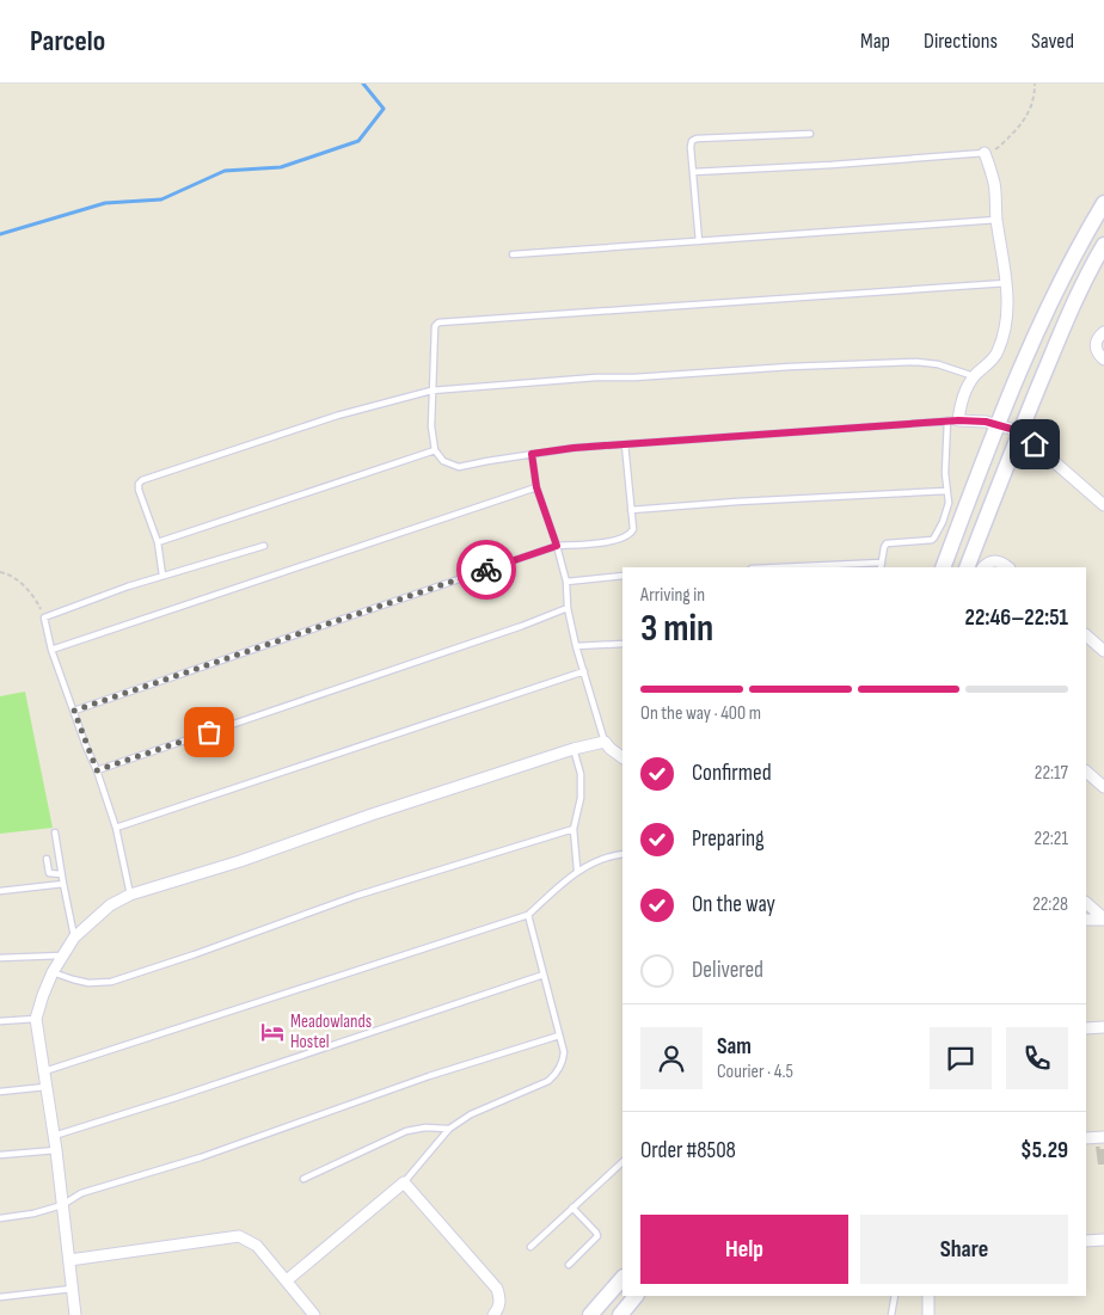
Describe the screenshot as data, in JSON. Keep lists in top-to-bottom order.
{
  "places": {
    "hotel": ["Meadowlands Hostel"]
  },
  "page": {
    "header": "Parcelo",
    "nav": ["Map", "Directions", "Saved"],
    "heading": ["3 min", "Arriving in", "22:46–22:51"],
    "panel": [
      "Sam",
      "Courier · 4.5",
      "Order #8508",
      "$5.29"
    ],
    "bar": "On the way · 400 m",
    "list": [
      ["Confirmed", "22:17"],
      ["Preparing", "22:21"],
      ["On the way", "22:28"],
      "Delivered"
    ],
    "buttons": ["Help", "Share"]
  }
}
